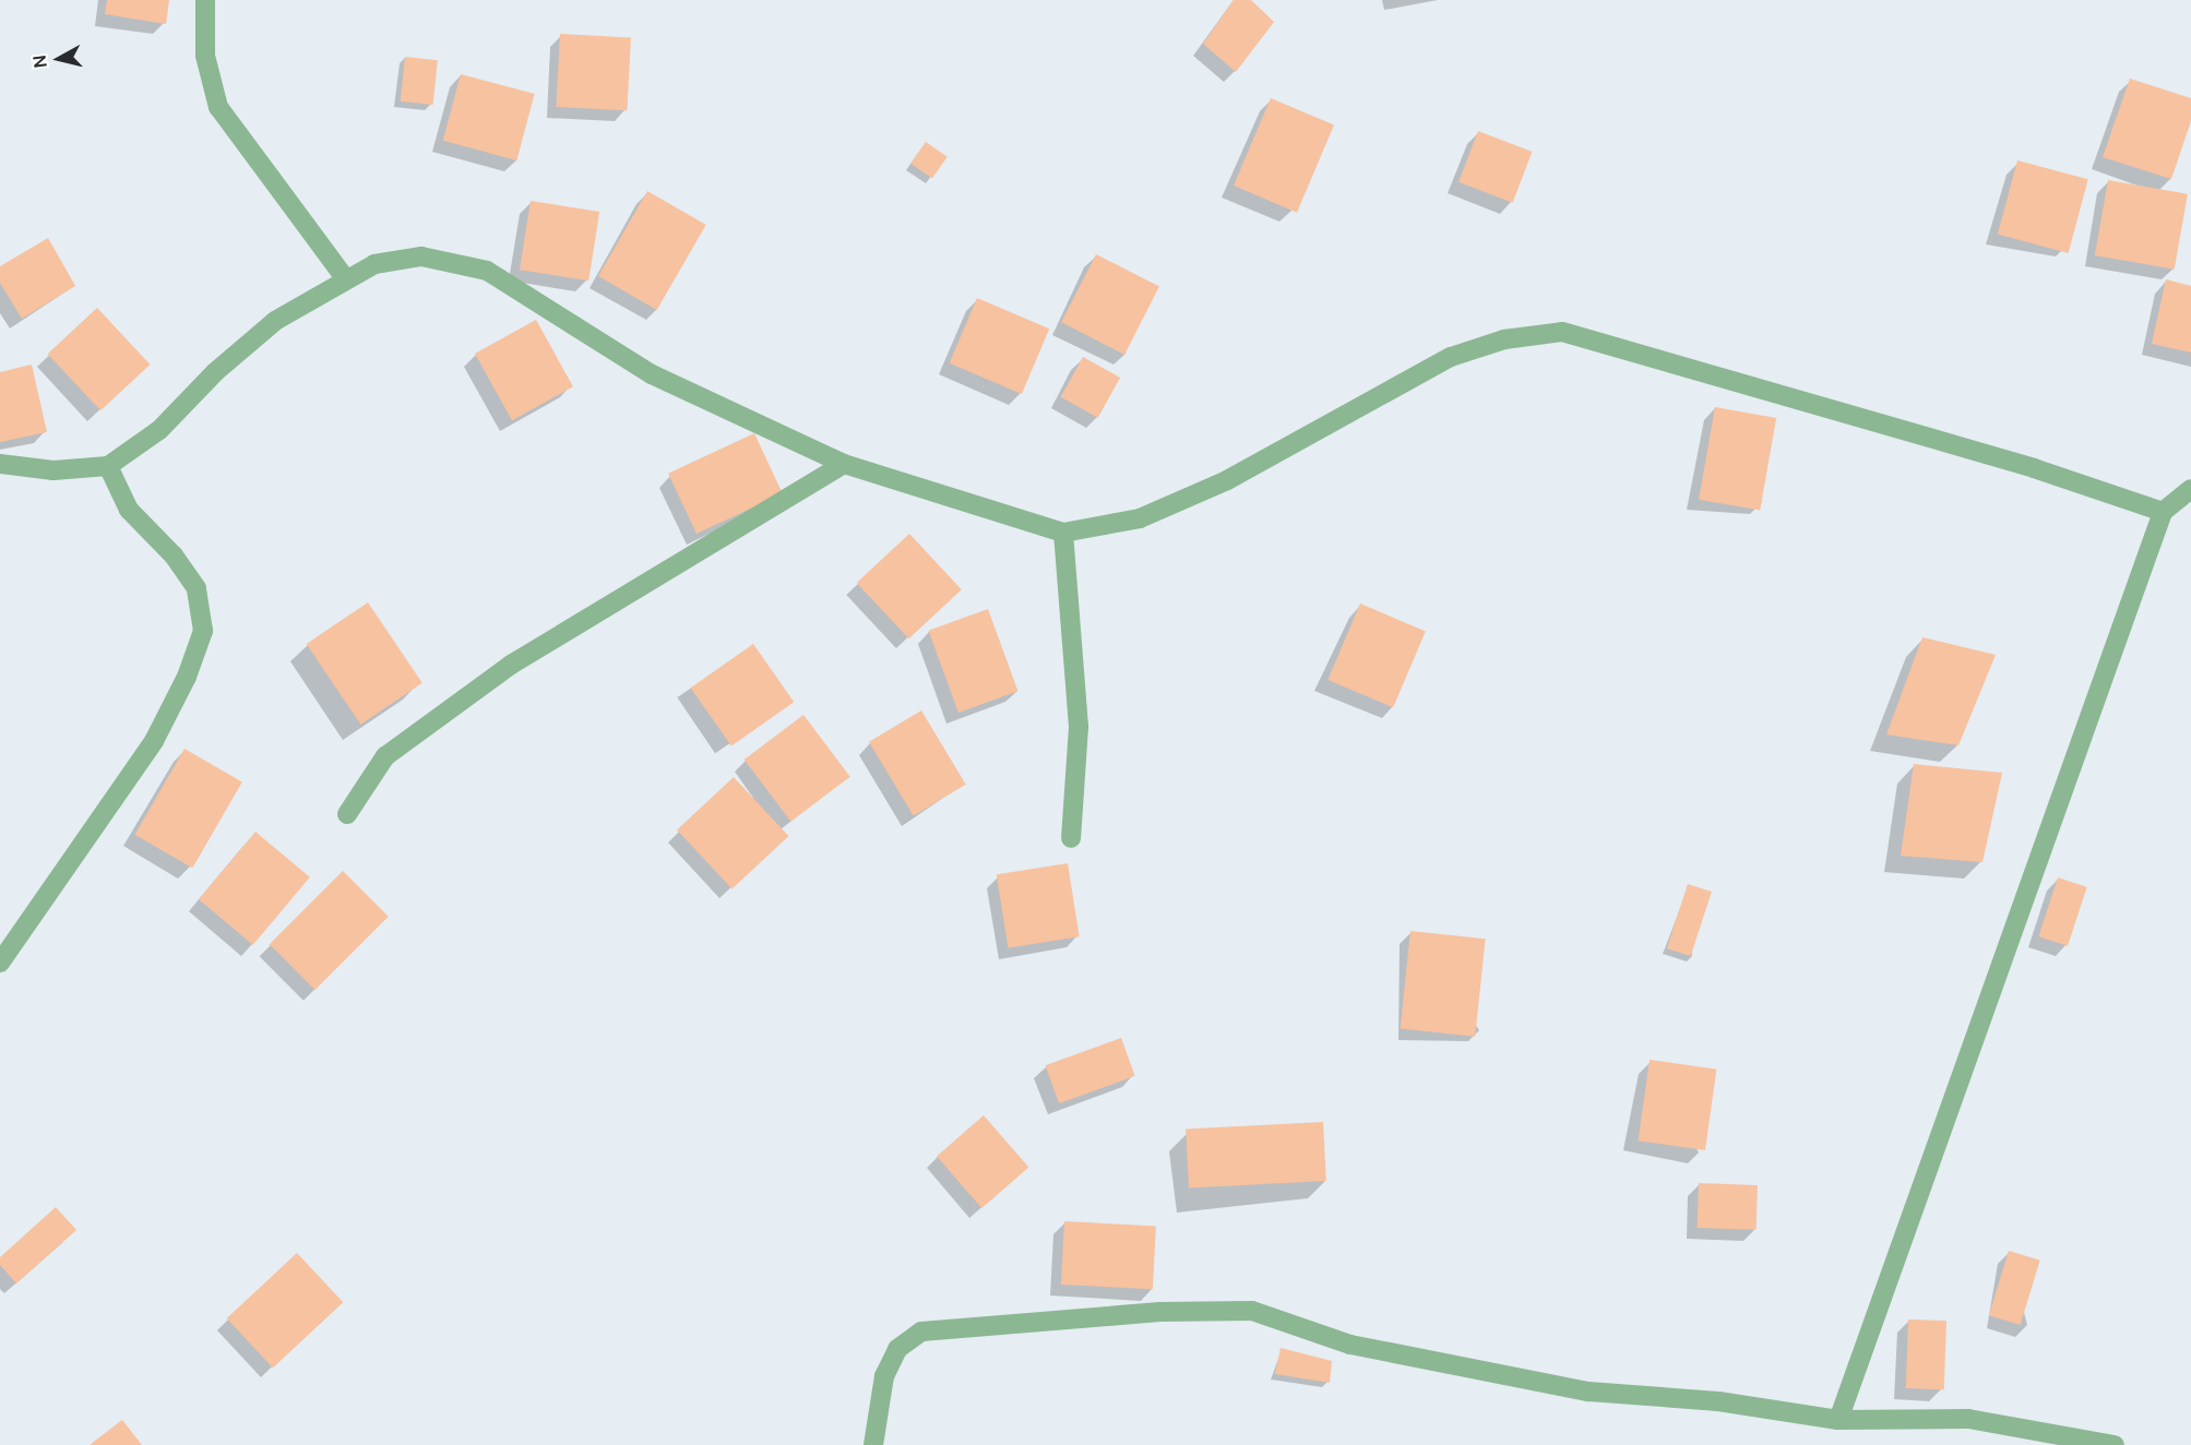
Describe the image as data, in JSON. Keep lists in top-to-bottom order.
{
  "north": "left"
}
